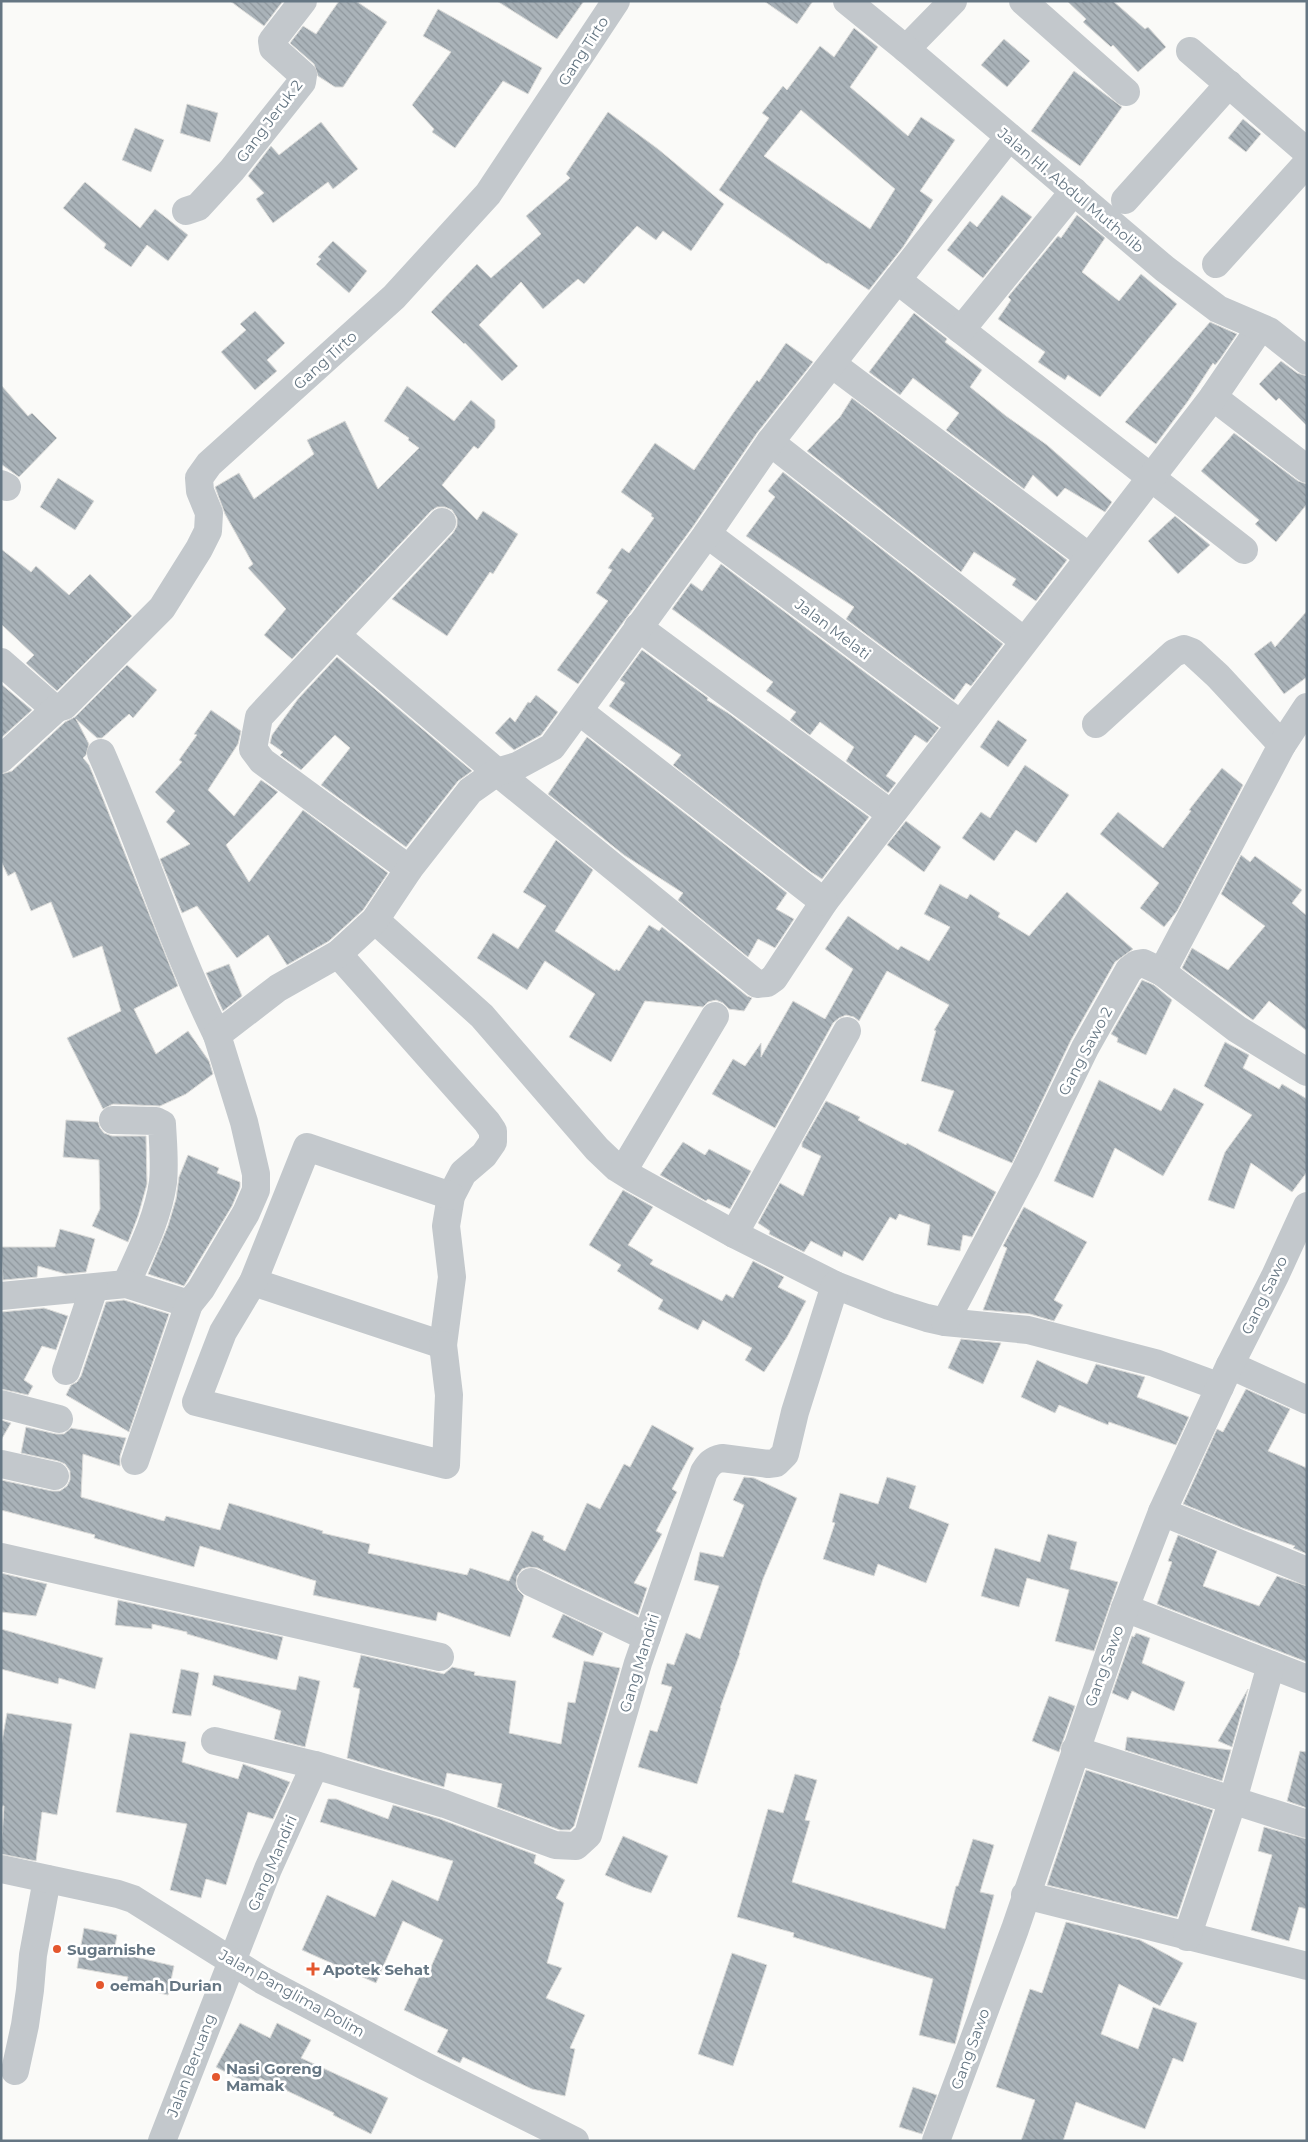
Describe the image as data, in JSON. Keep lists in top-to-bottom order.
{
  "streets": {
    "street": [
      "Gang Tirto",
      "Gang Jeruk 2",
      "Jalan HI. Abdul Mutholib",
      "Jalan Melati",
      "Gang Sawo 2",
      "Gang Sawo",
      "Gang Mandiri",
      "Jalan Panglima Polim",
      "Jalan Beruang"
    ]
  },
  "crossings": [
    ["Gang Mandiri", "Jalan Panglima Polim"],
    ["Gang Mandiri", "Jalan Beruang"],
    ["Jalan Panglima Polim", "Jalan Beruang"]
  ],
  "places": {
    "other": ["Sugarnishe", "oemah Durian", "Nasi Goreng Mamak"],
    "health": ["Apotek Sehat"]
  }
}
